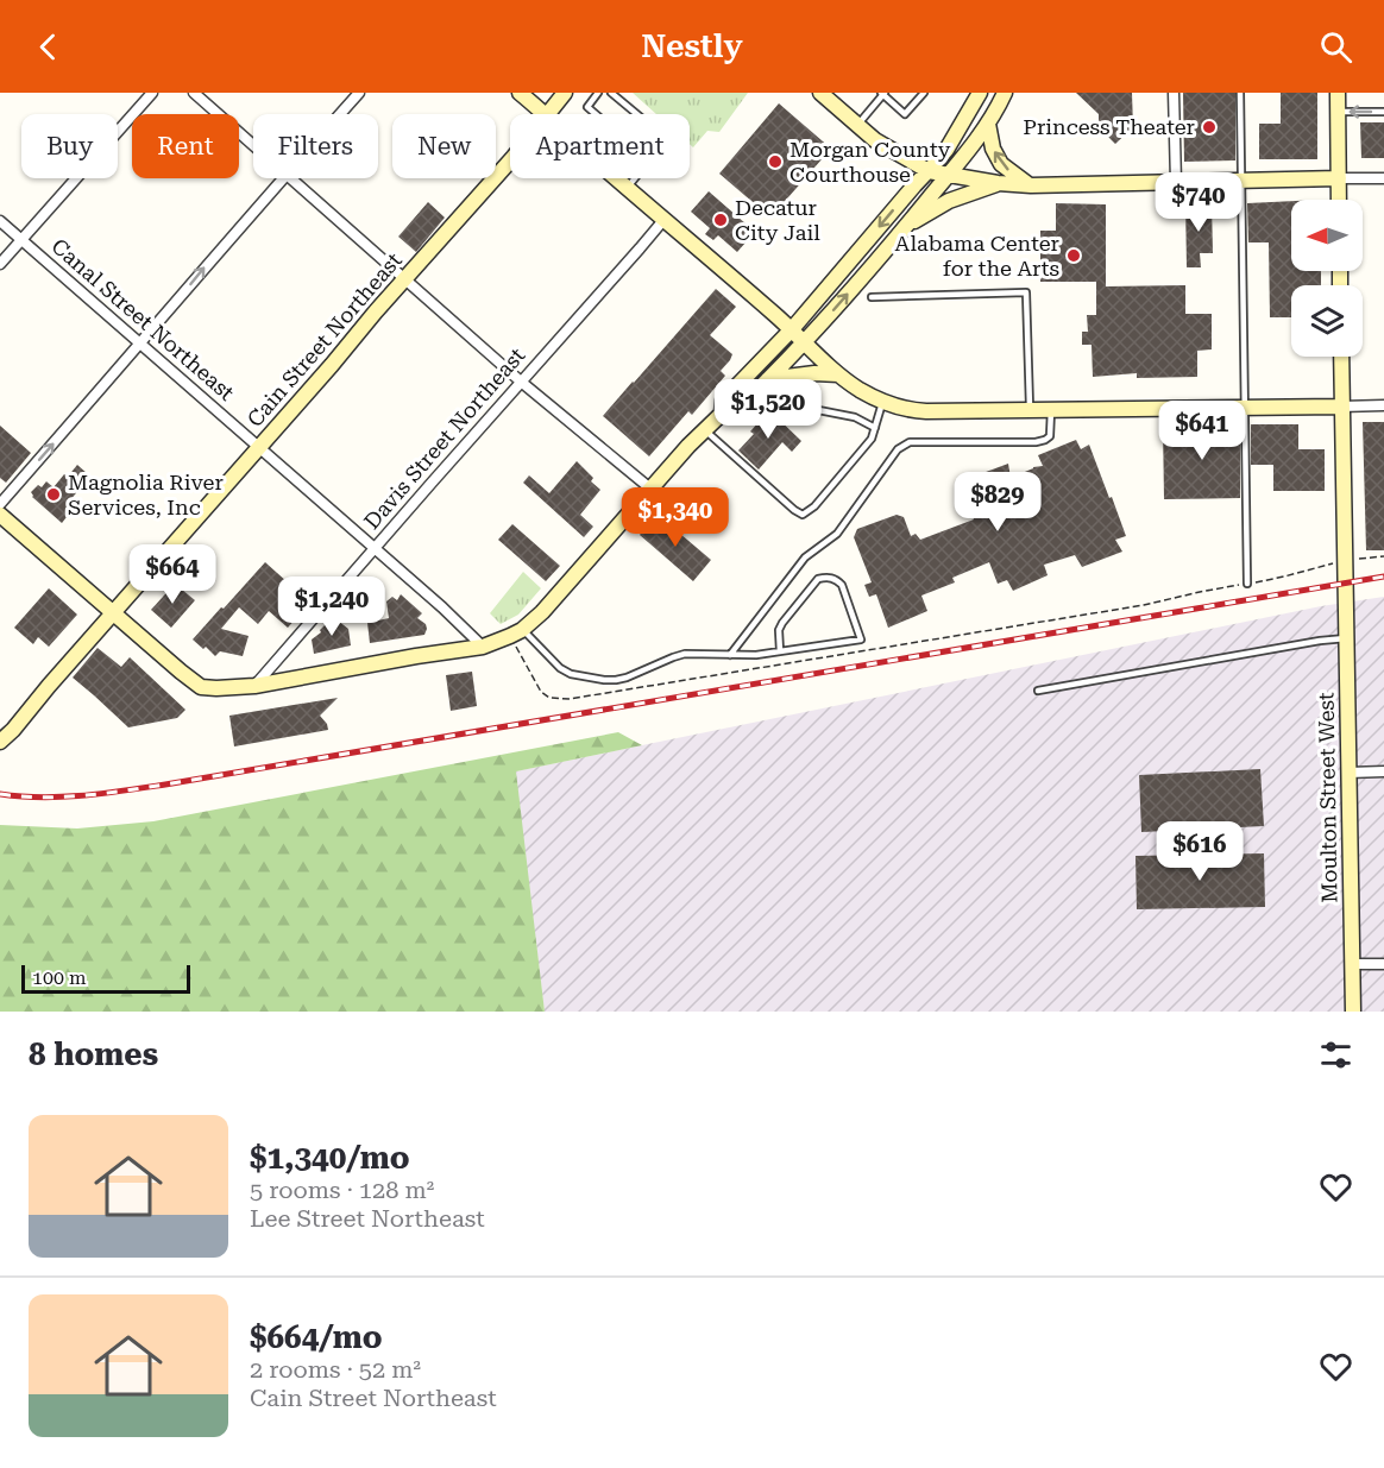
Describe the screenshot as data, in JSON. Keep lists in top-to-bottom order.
{
  "streets": {
    "street": [
      "Canal Street Northeast",
      "Cain Street Northeast",
      "Davis Street Northeast",
      "Moulton Street West"
    ]
  },
  "crossings": [
    ["Canal Street Northeast", "Cain Street Northeast"],
    ["Canal Street Northeast", "Davis Street Northeast"]
  ],
  "places": [
    "Princess Theater",
    "Morgan County Courthouse",
    "Decatur City Jail",
    "Alabama Center for the Arts",
    "Magnolia River Services, Inc"
  ],
  "scale_bar": "100 m",
  "north": "left",
  "page": {
    "header": "Nestly",
    "chip": [
      "Buy",
      "Rent",
      "Filters",
      "New",
      "Apartment"
    ],
    "price": [
      "$740",
      "$1,520",
      "$641",
      "$829",
      "$1,340",
      "$664",
      "$1,240",
      "$616"
    ],
    "scale": "100 m",
    "heading": "8 homes",
    "list": [
      {
        "name": "$1,340/mo",
        "note": "5 rooms · 128 m² · Lee Street Northeast"
      },
      {
        "name": "$664/mo",
        "note": "2 rooms · 52 m² · Cain Street Northeast"
      }
    ]
  }
}
